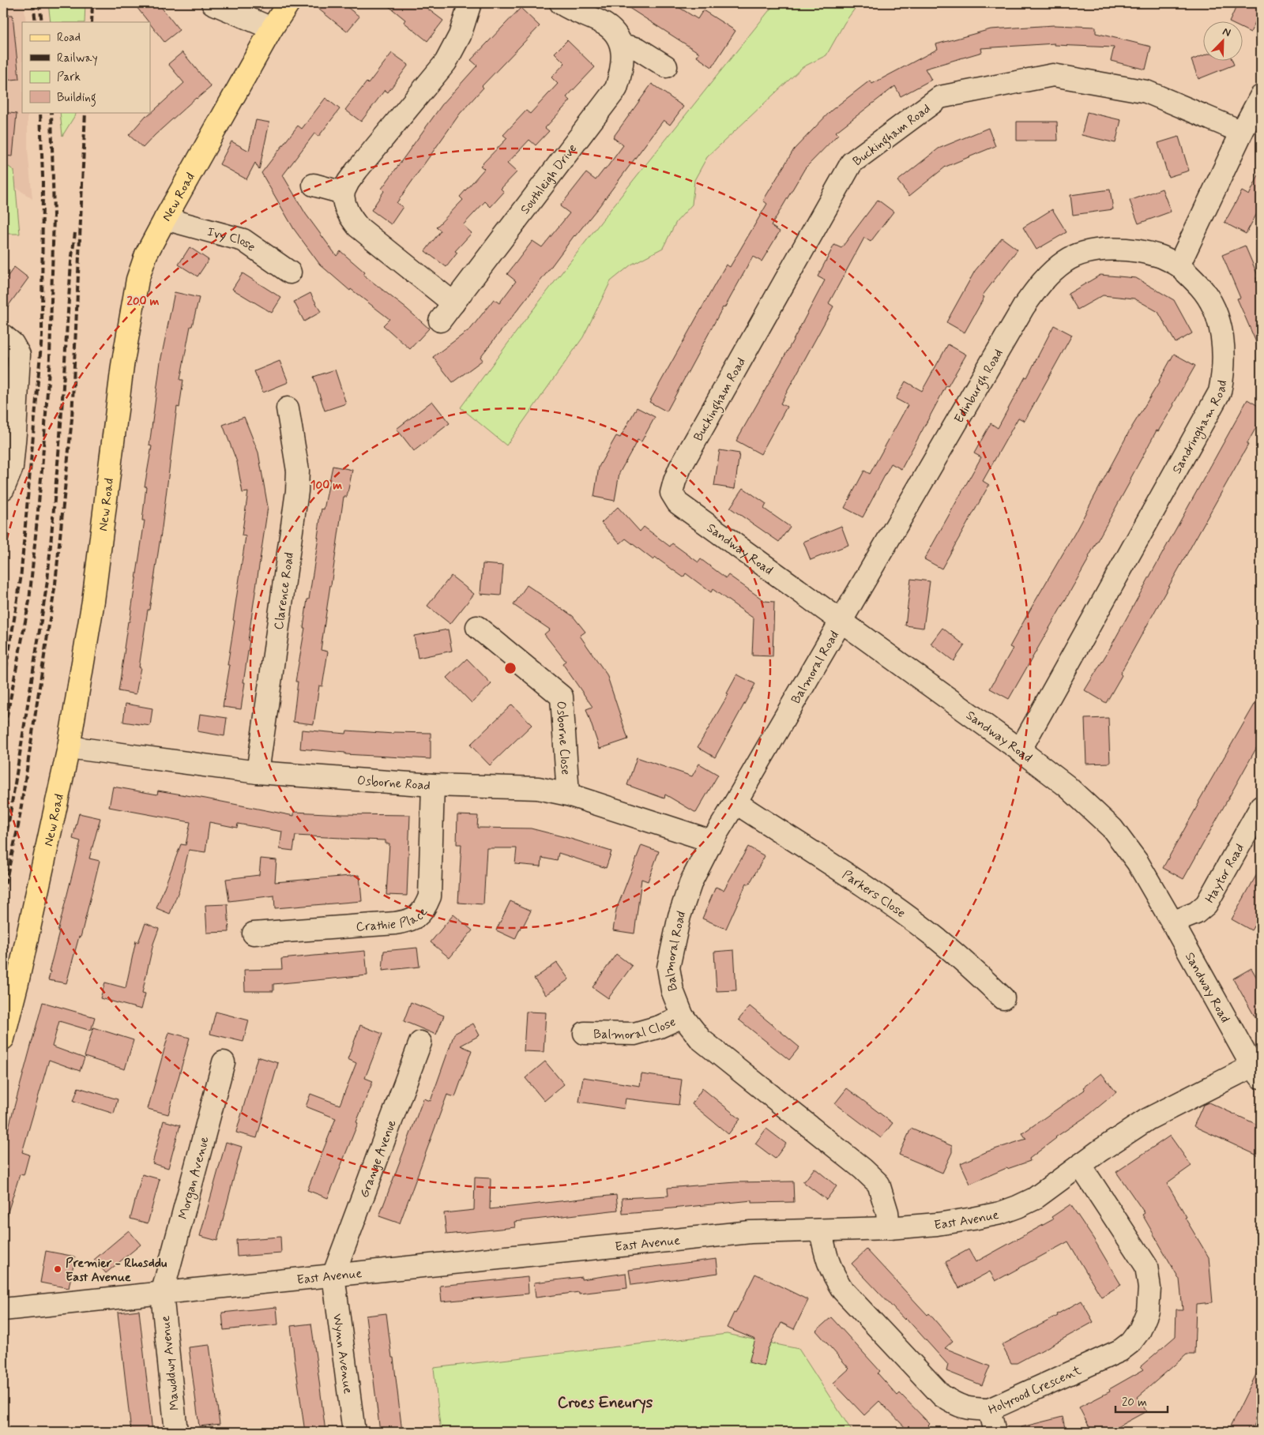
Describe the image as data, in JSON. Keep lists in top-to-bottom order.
{
  "streets": {
    "main road": ["New Road"],
    "street": [
      "Buckingham Road",
      "Southleigh Drive",
      "Ivy Close",
      "Edinburgh Road",
      "Sandringham Road",
      "Sandway Road",
      "Clarence Road",
      "Balmoral Road",
      "Osborne Close",
      "Osborne Road",
      "Haytor Road",
      "Parkers Close",
      "Crathie Place",
      "Balmoral Close",
      "Grange Avenue",
      "Morgan Avenue",
      "East Avenue",
      "Wynn Avenue",
      "Mawddwy Avenue",
      "Holyrood Crescent"
    ]
  },
  "crossings": [
    ["Buckingham Road", "Sandway Road"],
    ["New Road", "Ivy Close"],
    ["New Road", "Osborne Road"],
    ["Edinburgh Road", "Sandringham Road"],
    ["Edinburgh Road", "Sandway Road"],
    ["Edinburgh Road", "Balmoral Road"],
    ["Sandringham Road", "Sandway Road"],
    ["Sandway Road", "Balmoral Road"],
    ["Sandway Road", "Haytor Road"],
    ["Sandway Road", "East Avenue"],
    ["Clarence Road", "Osborne Road"],
    ["Balmoral Road", "Osborne Road"],
    ["Balmoral Road", "Parkers Close"],
    ["Balmoral Road", "Balmoral Close"],
    ["Balmoral Road", "East Avenue"],
    ["Osborne Close", "Osborne Road"],
    ["Osborne Road", "Crathie Place"],
    ["Grange Avenue", "East Avenue"],
    ["Grange Avenue", "Wynn Avenue"],
    ["Morgan Avenue", "East Avenue"],
    ["Morgan Avenue", "Mawddwy Avenue"],
    ["East Avenue", "Wynn Avenue"],
    ["East Avenue", "Mawddwy Avenue"],
    ["East Avenue", "Holyrood Crescent"]
  ],
  "districts": ["Croes Eneurys"],
  "places": ["Premier - Rhosddu East Avenue"],
  "legend": [
    "Road",
    "Railway",
    "Park",
    "Building"
  ],
  "scale_bar": "20 m",
  "north": "top right",
  "rings": ["200 m", "100 m"]
}
